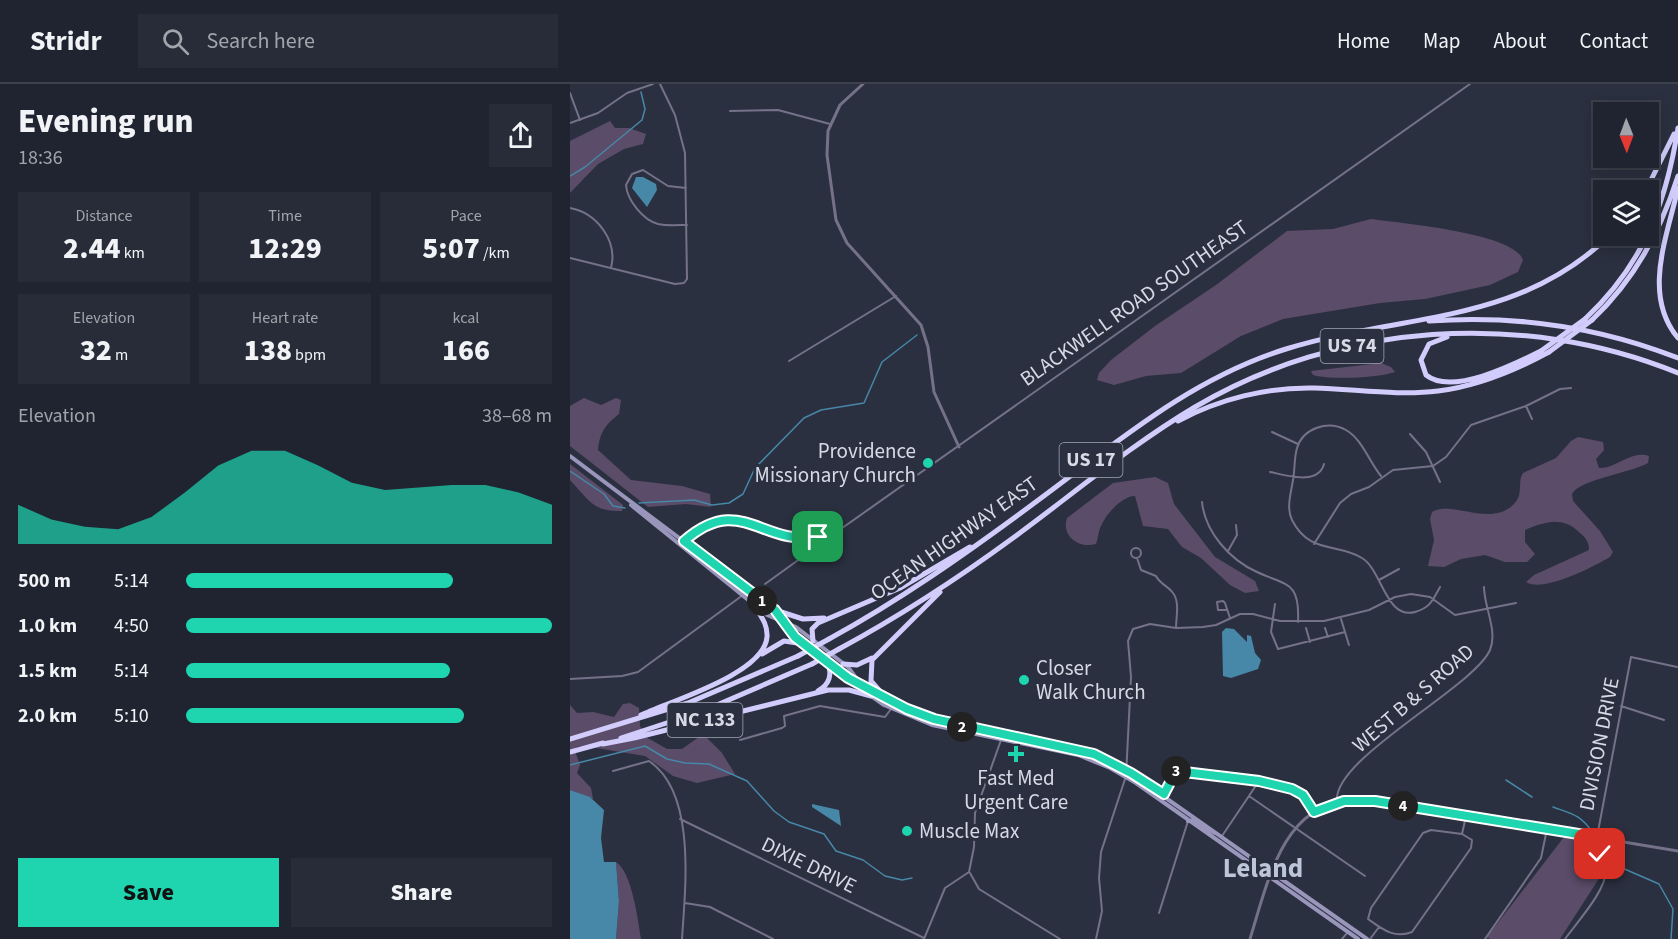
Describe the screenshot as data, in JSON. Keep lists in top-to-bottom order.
{
  "streets": {
    "highway": [
      "US 74",
      "US 17",
      "OCEAN HIGHWAY EAST",
      "NC 133"
    ],
    "street": [
      "BLACKWELL ROAD SOUTHEAST",
      "WEST B & S ROAD",
      "DIVISION DRIVE",
      "DIXIE DRIVE"
    ]
  },
  "crossings": [
    ["US 74", "OCEAN HIGHWAY EAST"],
    ["OCEAN HIGHWAY EAST", "NC 133"]
  ],
  "districts": ["Leland"],
  "places": {
    "other": ["Providence Missionary Church", "Closer Walk Church", "Muscle Max"],
    "health": ["Fast Med Urgent Care"]
  },
  "north": "bottom",
  "page": {
    "header": "Stridr",
    "search": "Search here",
    "nav": [
      "Home",
      "Map",
      "About",
      "Contact"
    ],
    "heading": ["Evening run", "18:36"],
    "stats": [
      ["Distance", "2.44 km"],
      ["Time", "12:29"],
      ["Pace", "5:07 /km"],
      ["Elevation", "32 m"],
      ["Heart rate", "138 bpm"],
      ["kcal", "166"]
    ],
    "chart": ["Elevation", "38–68 m"],
    "list": [
      {
        "name": "500 m",
        "note": "5:14"
      },
      {
        "name": "1.0 km",
        "note": "4:50"
      },
      {
        "name": "1.5 km",
        "note": "5:14"
      },
      {
        "name": "2.0 km",
        "note": "5:10"
      }
    ],
    "pins": [
      "1",
      "2",
      "3",
      "4"
    ],
    "buttons": ["Save", "Share"]
  }
}
